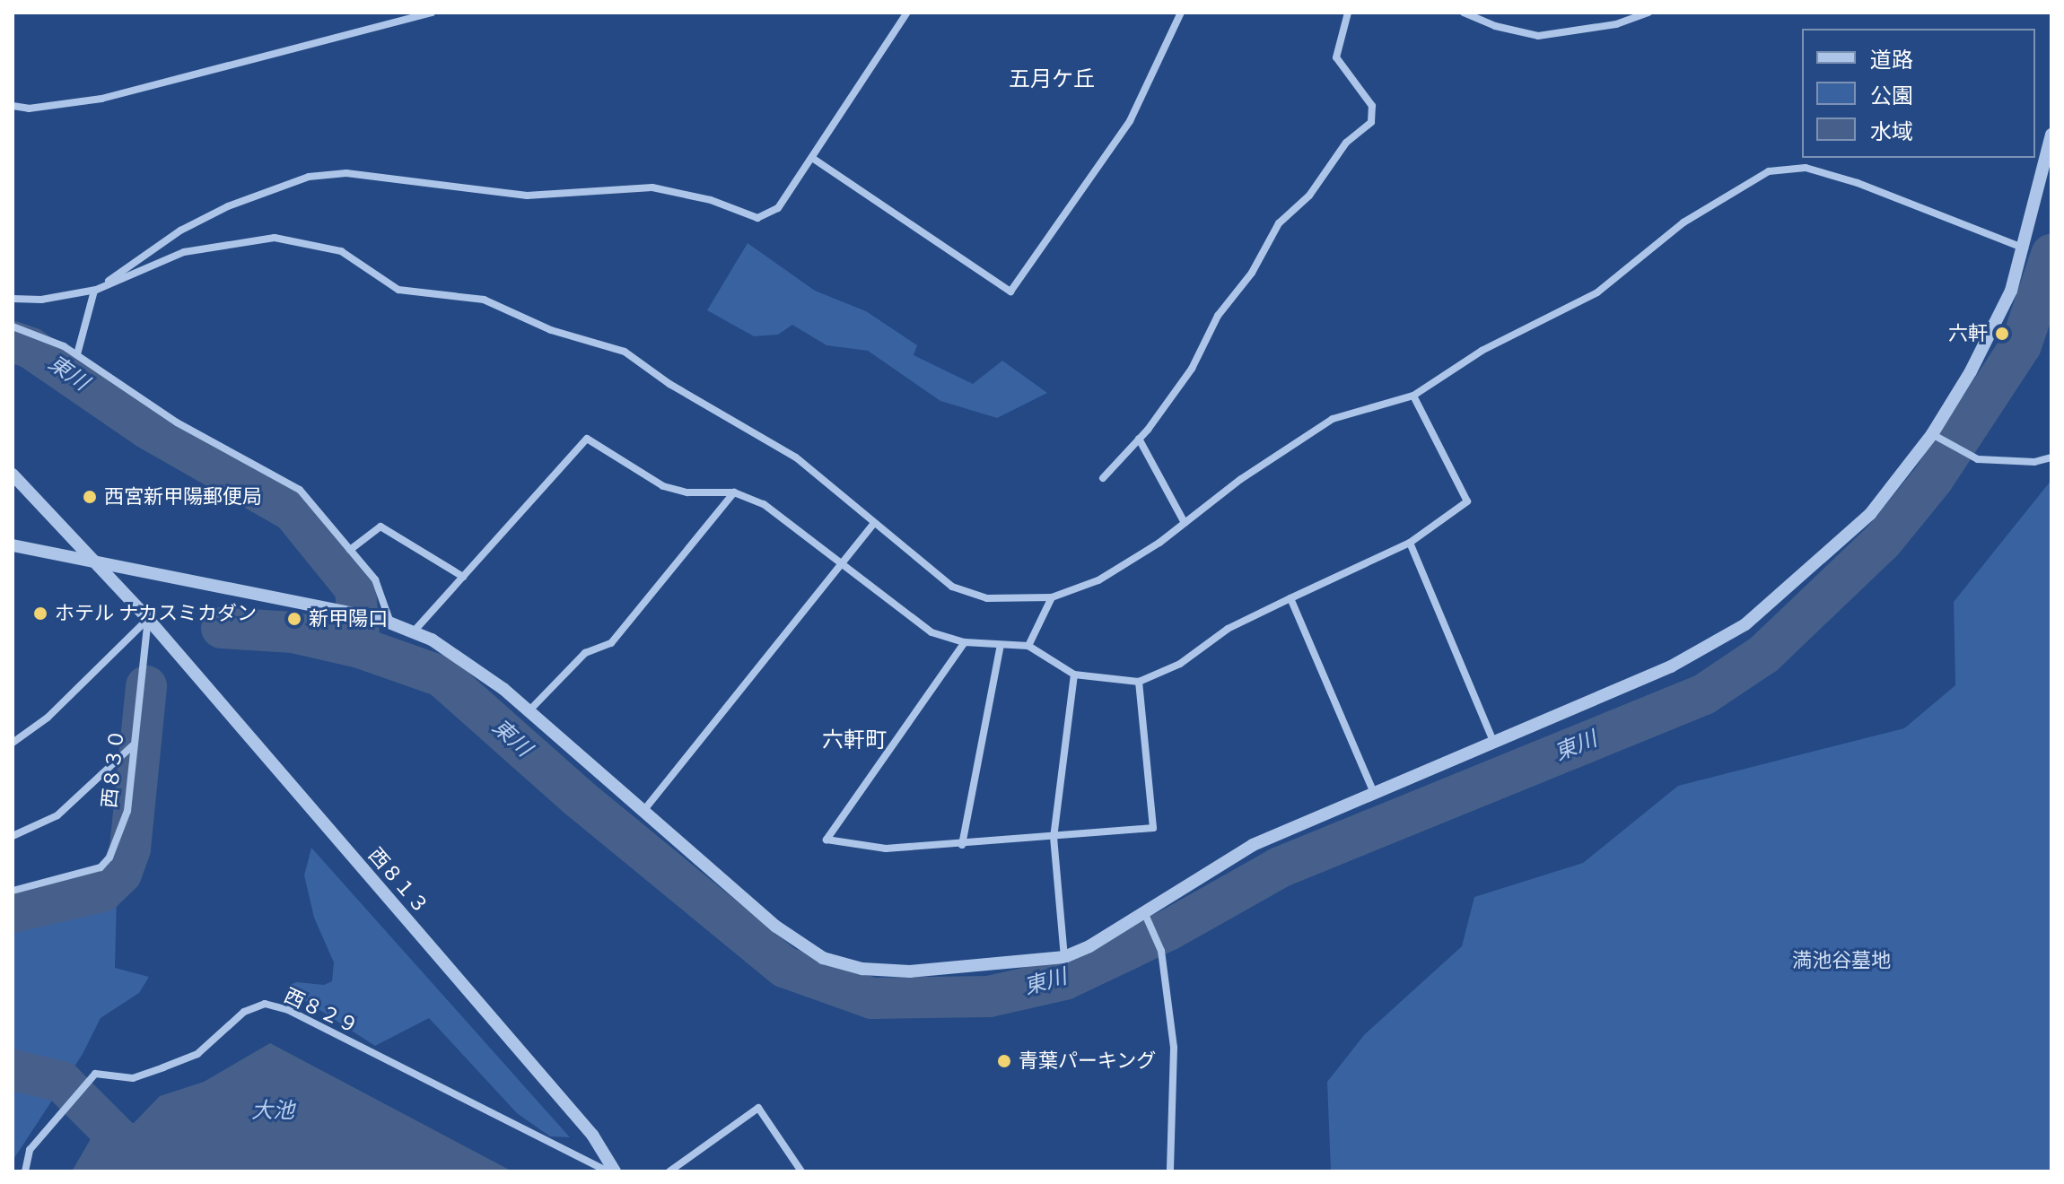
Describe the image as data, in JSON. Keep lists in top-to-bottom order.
{
  "streets": {
    "street": ["西８３０", "西８１３", "西８２９"]
  },
  "crossings": [
    ["西８３０", "西８１３"]
  ],
  "districts": ["五月ケ丘", "六軒町"],
  "water": ["東川", "大池"],
  "parks": ["満池谷墓地"],
  "places": [
    "六軒",
    "西宮新甲陽郵便局",
    "ホテル ナカスミカダン",
    "新甲陽口",
    "青葉パーキング"
  ],
  "legend": ["道路", "公園", "水域"]
}
